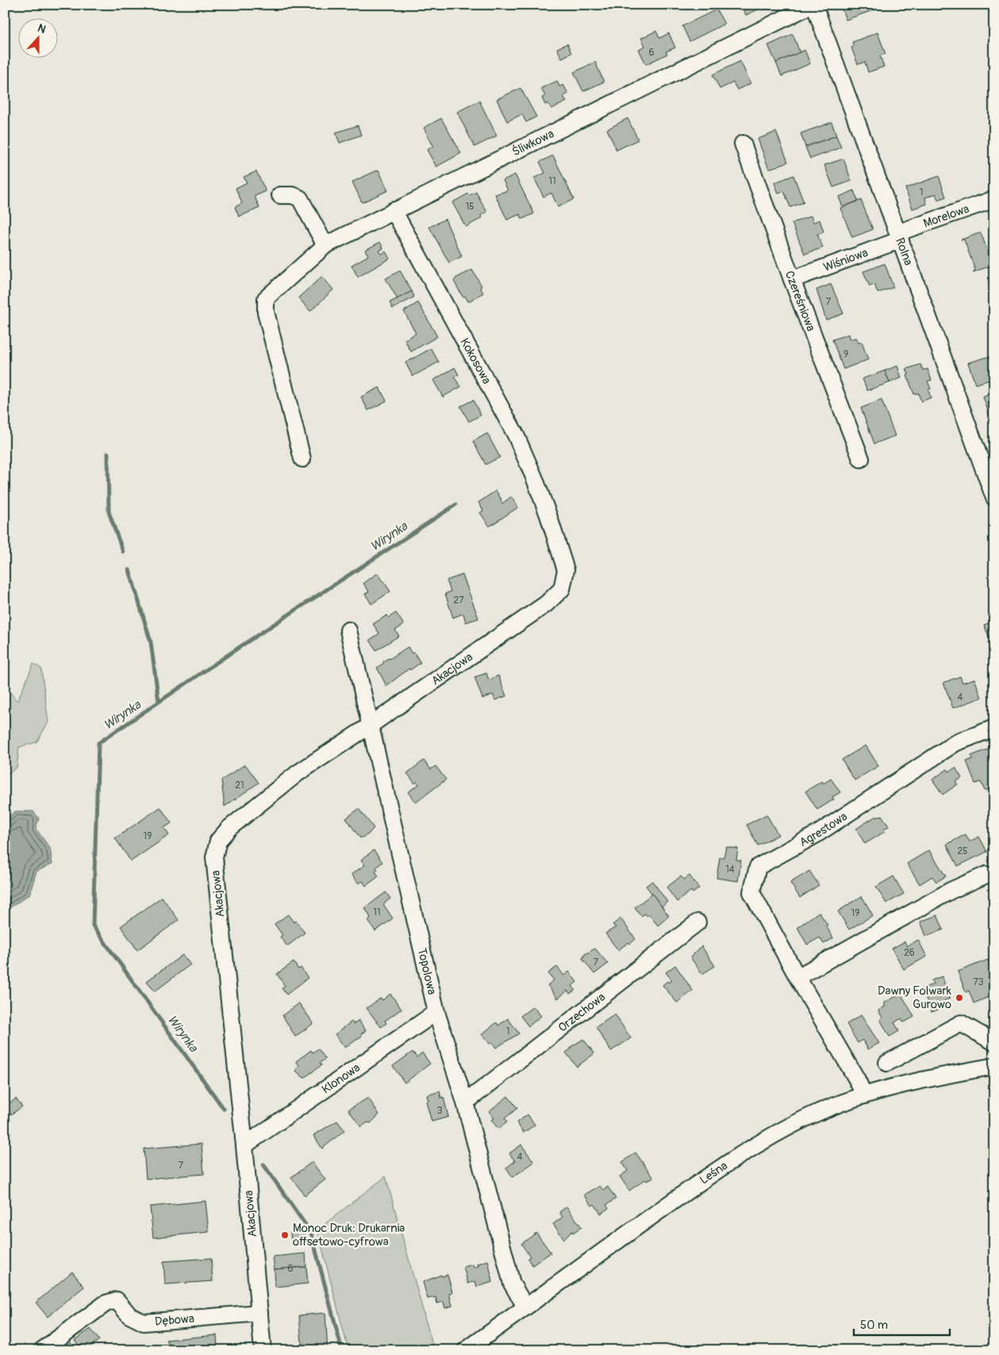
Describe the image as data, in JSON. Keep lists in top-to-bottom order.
{
  "streets": {
    "street": [
      "Śliwkowa",
      "Morelowa",
      "Rolna",
      "Wiśniowa",
      "Czereśniowa",
      "Kokosowa",
      "Akacjowa",
      "Agrestowa",
      "Topolowa",
      "Orzechowa",
      "Klonowa",
      "Leśna",
      "Dębowa"
    ]
  },
  "crossings": [
    ["Śliwkowa", "Rolna"],
    ["Śliwkowa", "Kokosowa"],
    ["Morelowa", "Rolna"],
    ["Morelowa", "Wiśniowa"],
    ["Rolna", "Wiśniowa"],
    ["Wiśniowa", "Czereśniowa"],
    ["Kokosowa", "Akacjowa"],
    ["Akacjowa", "Topolowa"],
    ["Akacjowa", "Klonowa"],
    ["Akacjowa", "Dębowa"],
    ["Agrestowa", "Leśna"],
    ["Topolowa", "Orzechowa"],
    ["Topolowa", "Klonowa"],
    ["Topolowa", "Leśna"]
  ],
  "water": ["Wirynka"],
  "places": ["Dawny Folwark Gurowo", "Monoc Druk: Drukarnia offsetowo-cyfrowa"],
  "house_numbers": [
    "6",
    "11",
    "1",
    "15",
    "7",
    "9",
    "27",
    "4",
    "21",
    "19",
    "25",
    "14",
    "11",
    "19",
    "26",
    "7",
    "73",
    "1",
    "3",
    "4",
    "7",
    "6"
  ],
  "scale_bar": "50 m",
  "north": "top"
}
